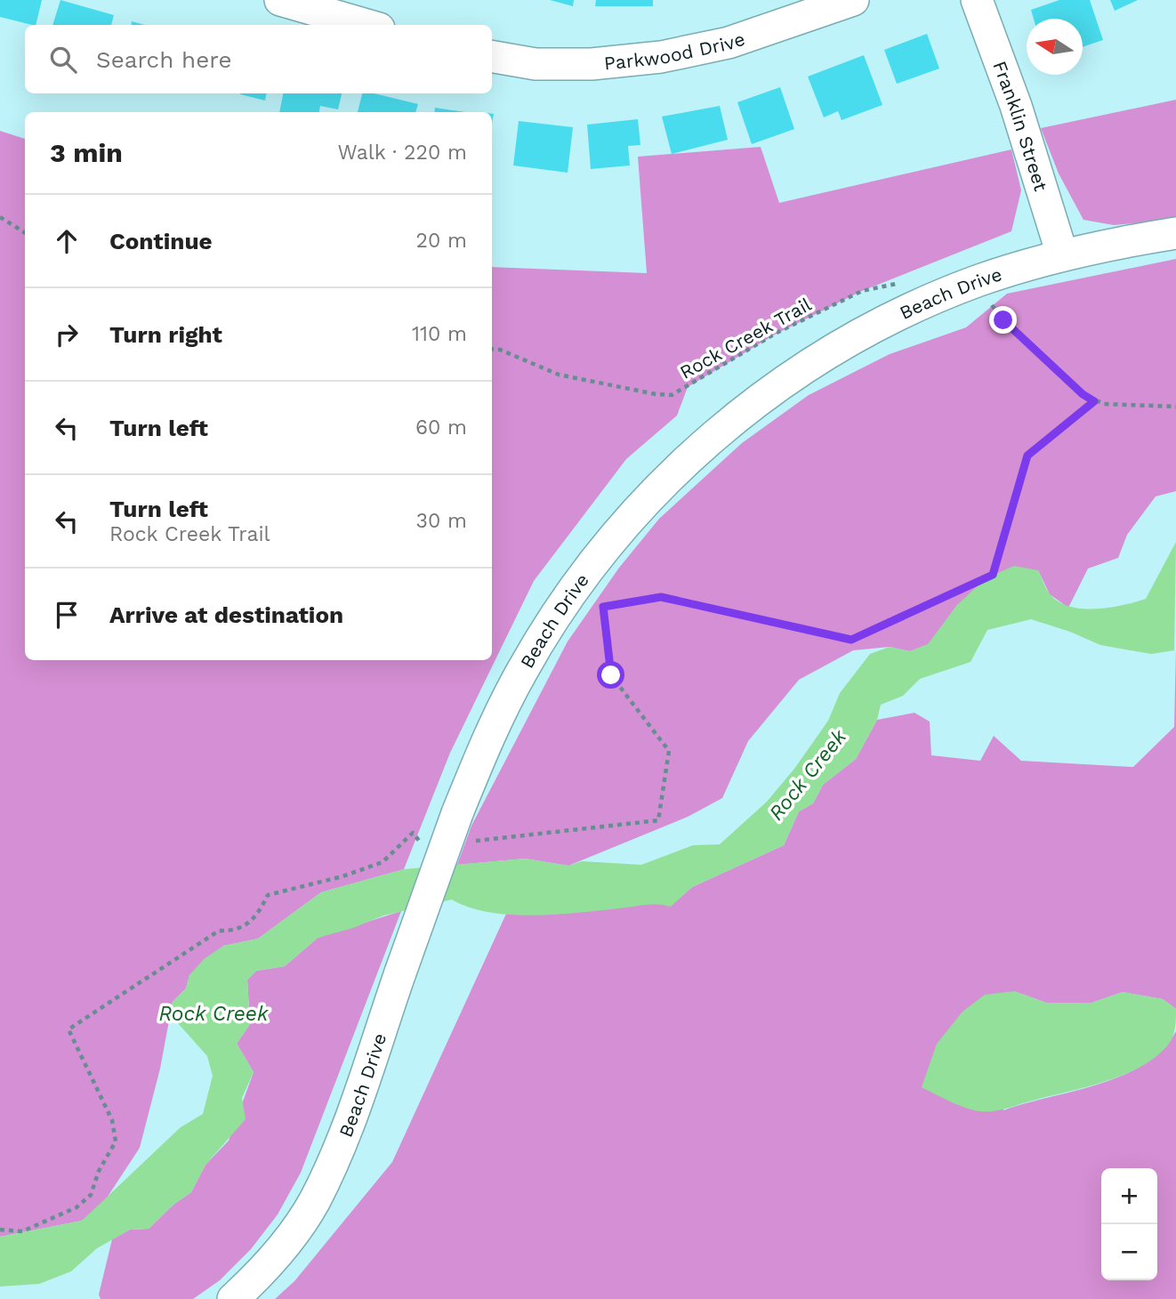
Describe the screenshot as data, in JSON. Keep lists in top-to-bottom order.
{
  "streets": {
    "street": ["Parkwood Drive", "Franklin Street", "Beach Drive"],
    "path": ["Rock Creek Trail"]
  },
  "crossings": [
    ["Franklin Street", "Beach Drive"]
  ],
  "water": ["Rock Creek"],
  "north": "left",
  "page": {
    "search": "Search here",
    "heading": ["3 min", "Walk · 220 m"],
    "list": [
      ["Continue", "20 m"],
      ["Turn right", "110 m"],
      ["Turn left", "60 m"],
      ["Turn left", "Rock Creek Trail", "30 m"],
      "Arrive at destination"
    ],
    "map_buttons": ["+", "−"]
  }
}
